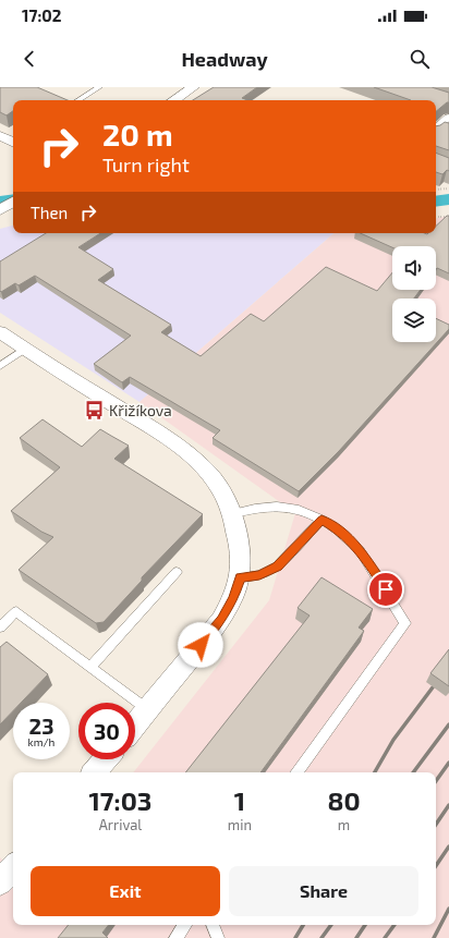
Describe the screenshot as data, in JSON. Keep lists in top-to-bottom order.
{
  "places": {
    "bus stop": ["Křižíkova"]
  },
  "page": {
    "status": "17:02",
    "header": "Headway",
    "turn": ["20 m", "Turn right"],
    "then": "Then",
    "speed": "23 km/h",
    "limit": "30",
    "eta": [
      "17:03",
      "Arrival",
      "1",
      "min",
      "80",
      "m"
    ],
    "buttons": ["Exit", "Share"]
  }
}
